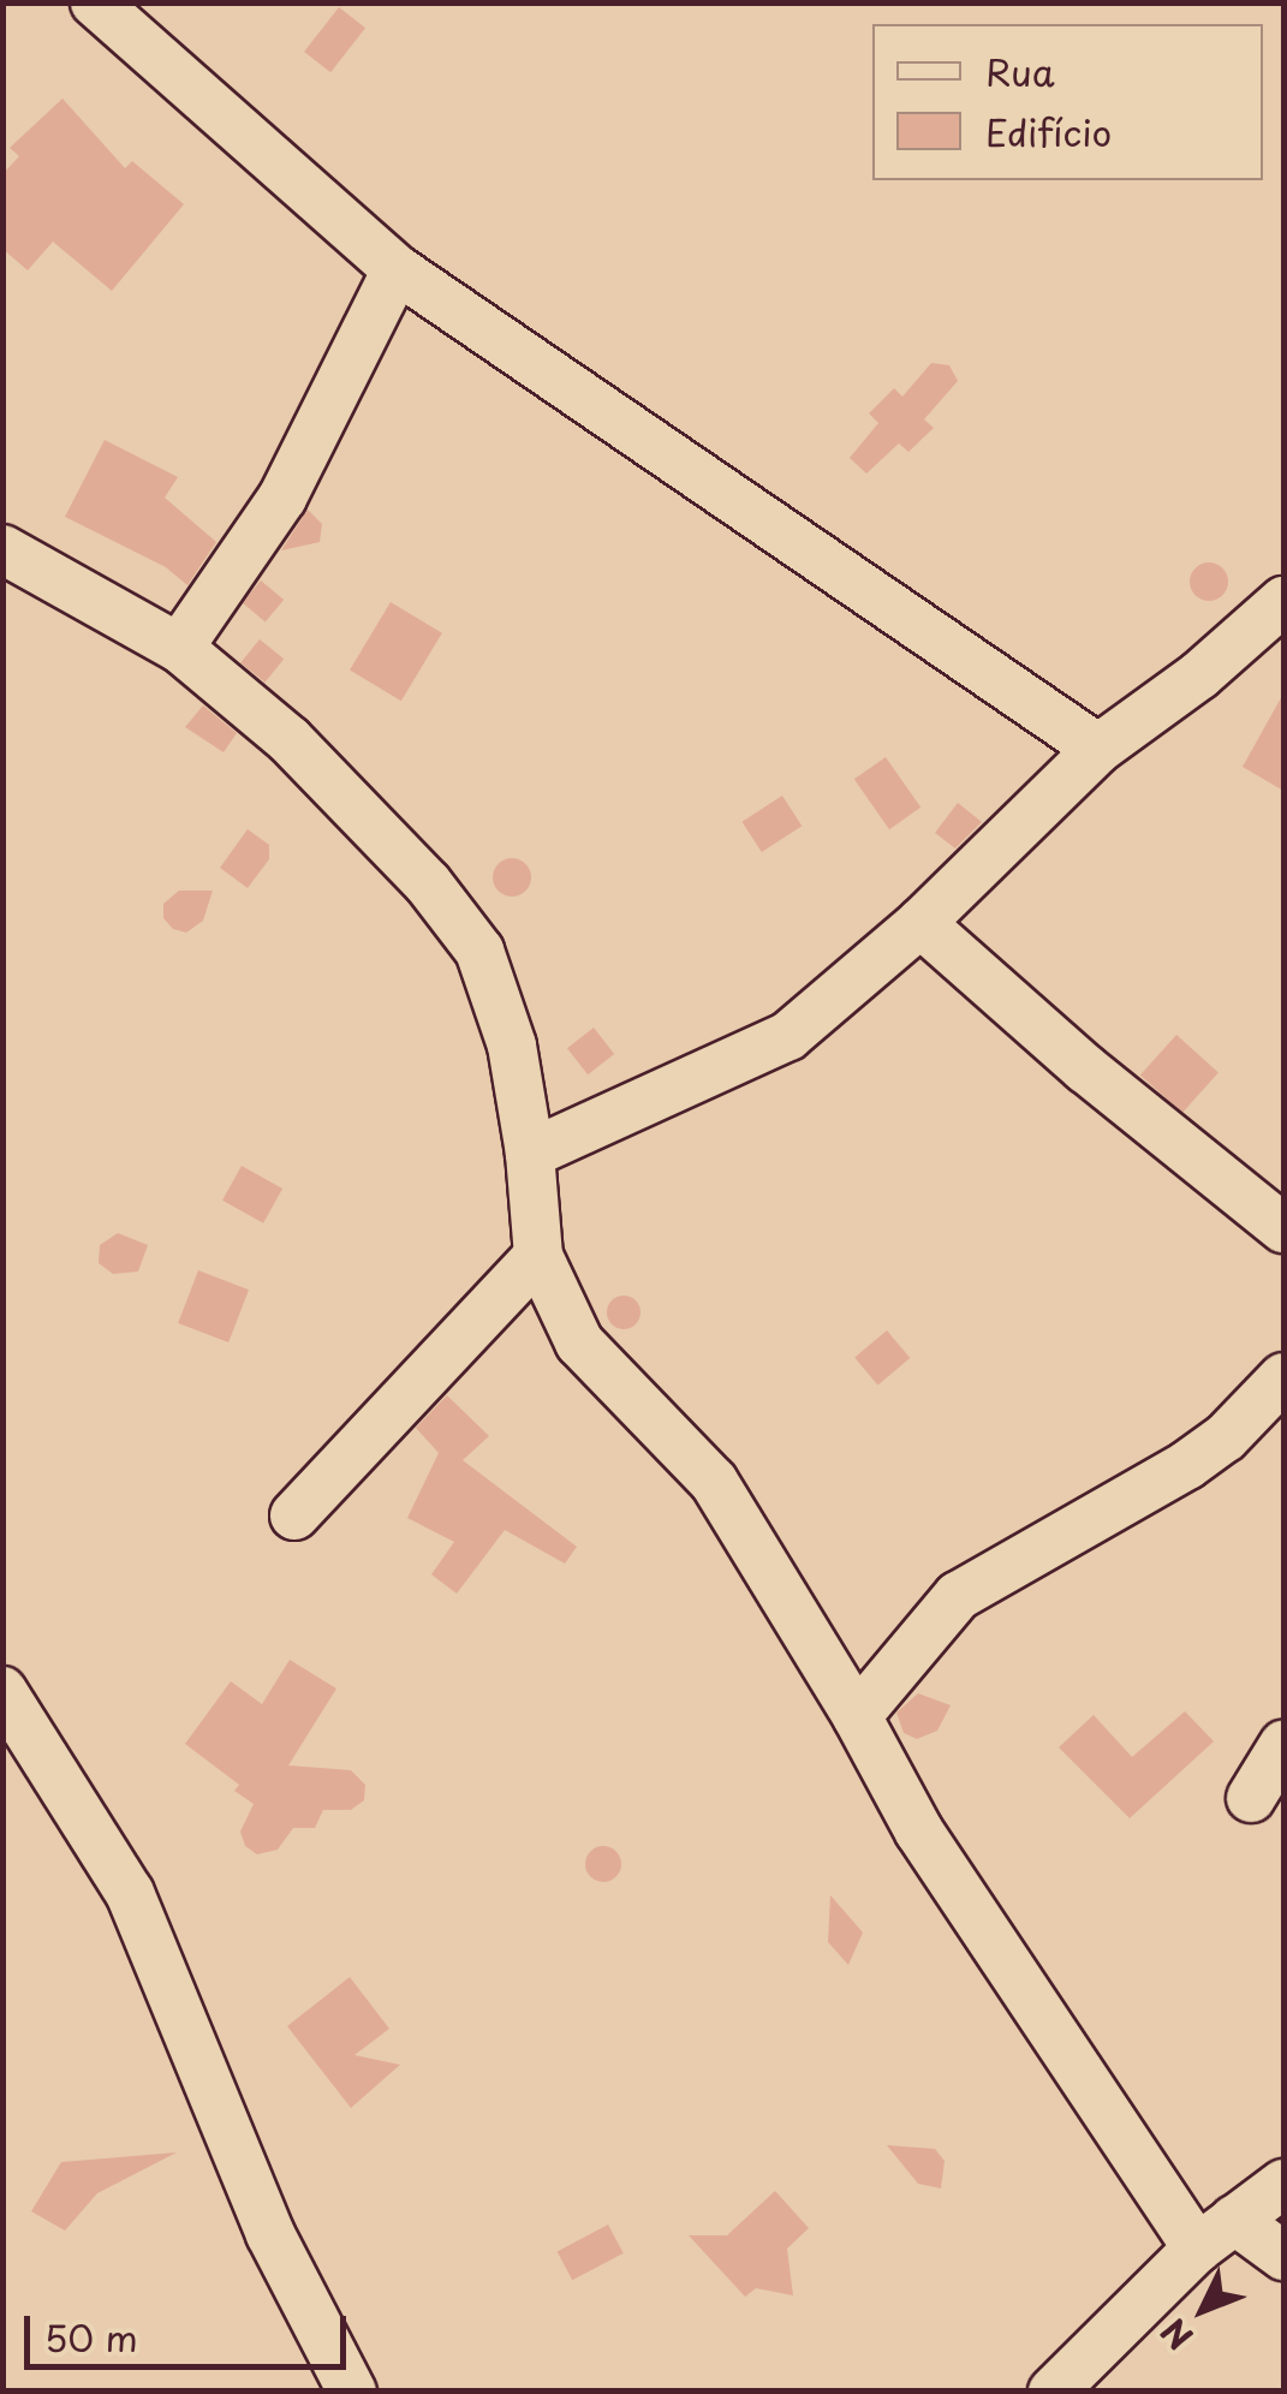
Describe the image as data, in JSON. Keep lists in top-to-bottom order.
{
  "legend": ["Rua", "Edifício"],
  "scale_bar": "50 m",
  "north": "bottom left"
}
